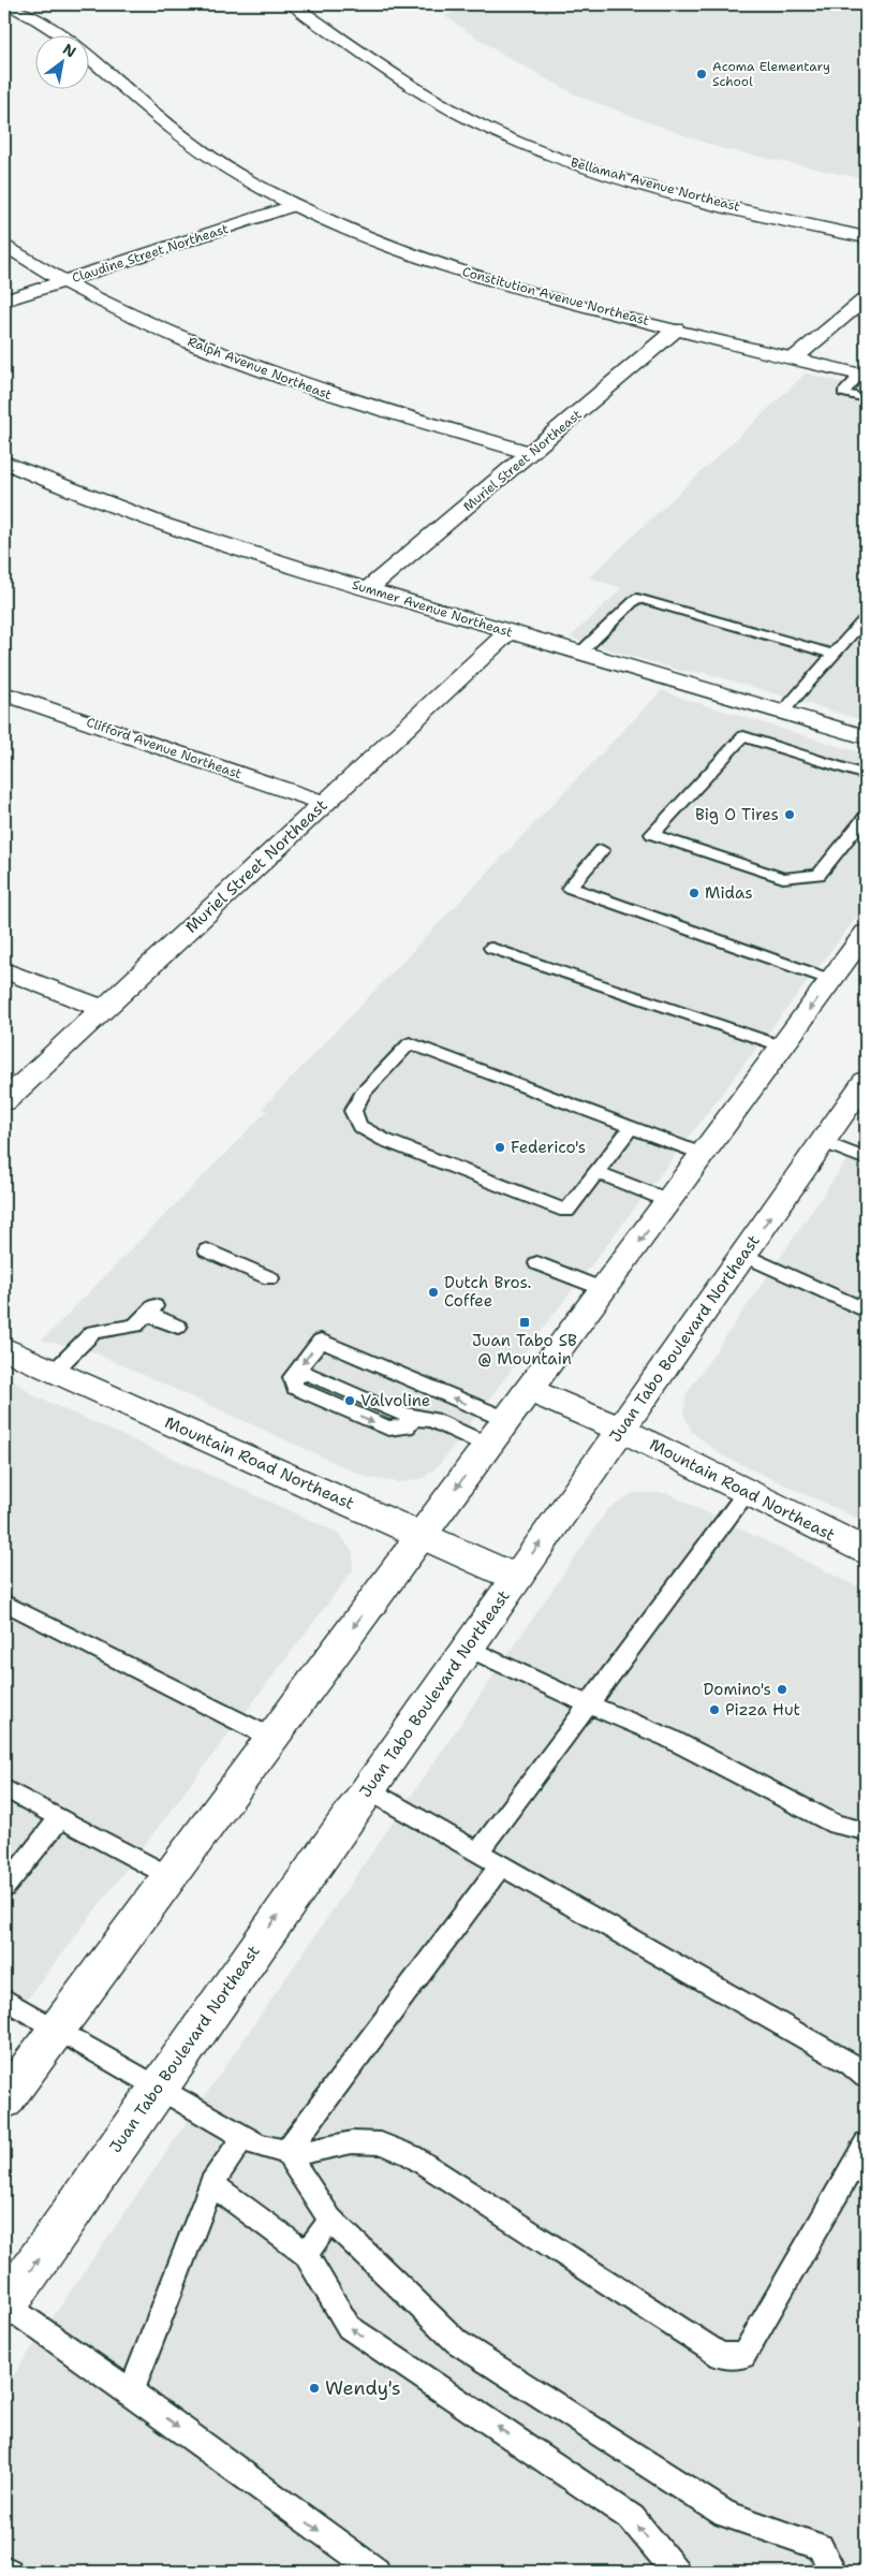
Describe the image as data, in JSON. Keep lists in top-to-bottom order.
{
  "streets": {
    "street": [
      "Bellamah Avenue Northeast",
      "Claudine Street Northeast",
      "Constitution Avenue Northeast",
      "Ralph Avenue Northeast",
      "Muriel Street Northeast",
      "Summer Avenue Northeast",
      "Clifford Avenue Northeast",
      "Juan Tabo Boulevard Northeast",
      "Mountain Road Northeast"
    ]
  },
  "crossings": [
    ["Claudine Street Northeast", "Constitution Avenue Northeast"],
    ["Claudine Street Northeast", "Ralph Avenue Northeast"],
    ["Constitution Avenue Northeast", "Muriel Street Northeast"],
    ["Ralph Avenue Northeast", "Muriel Street Northeast"],
    ["Muriel Street Northeast", "Summer Avenue Northeast"],
    ["Muriel Street Northeast", "Clifford Avenue Northeast"],
    ["Juan Tabo Boulevard Northeast", "Mountain Road Northeast"]
  ],
  "places": {
    "other": [
      "Acoma Elementary School",
      "Big O Tires",
      "Midas",
      "Federico's",
      "Dutch Bros. Coffee",
      "Valvoline",
      "Domino's",
      "Pizza Hut",
      "Wendy's"
    ],
    "transit": ["Juan Tabo SB @ Mountain"]
  },
  "north": "top right"
}
